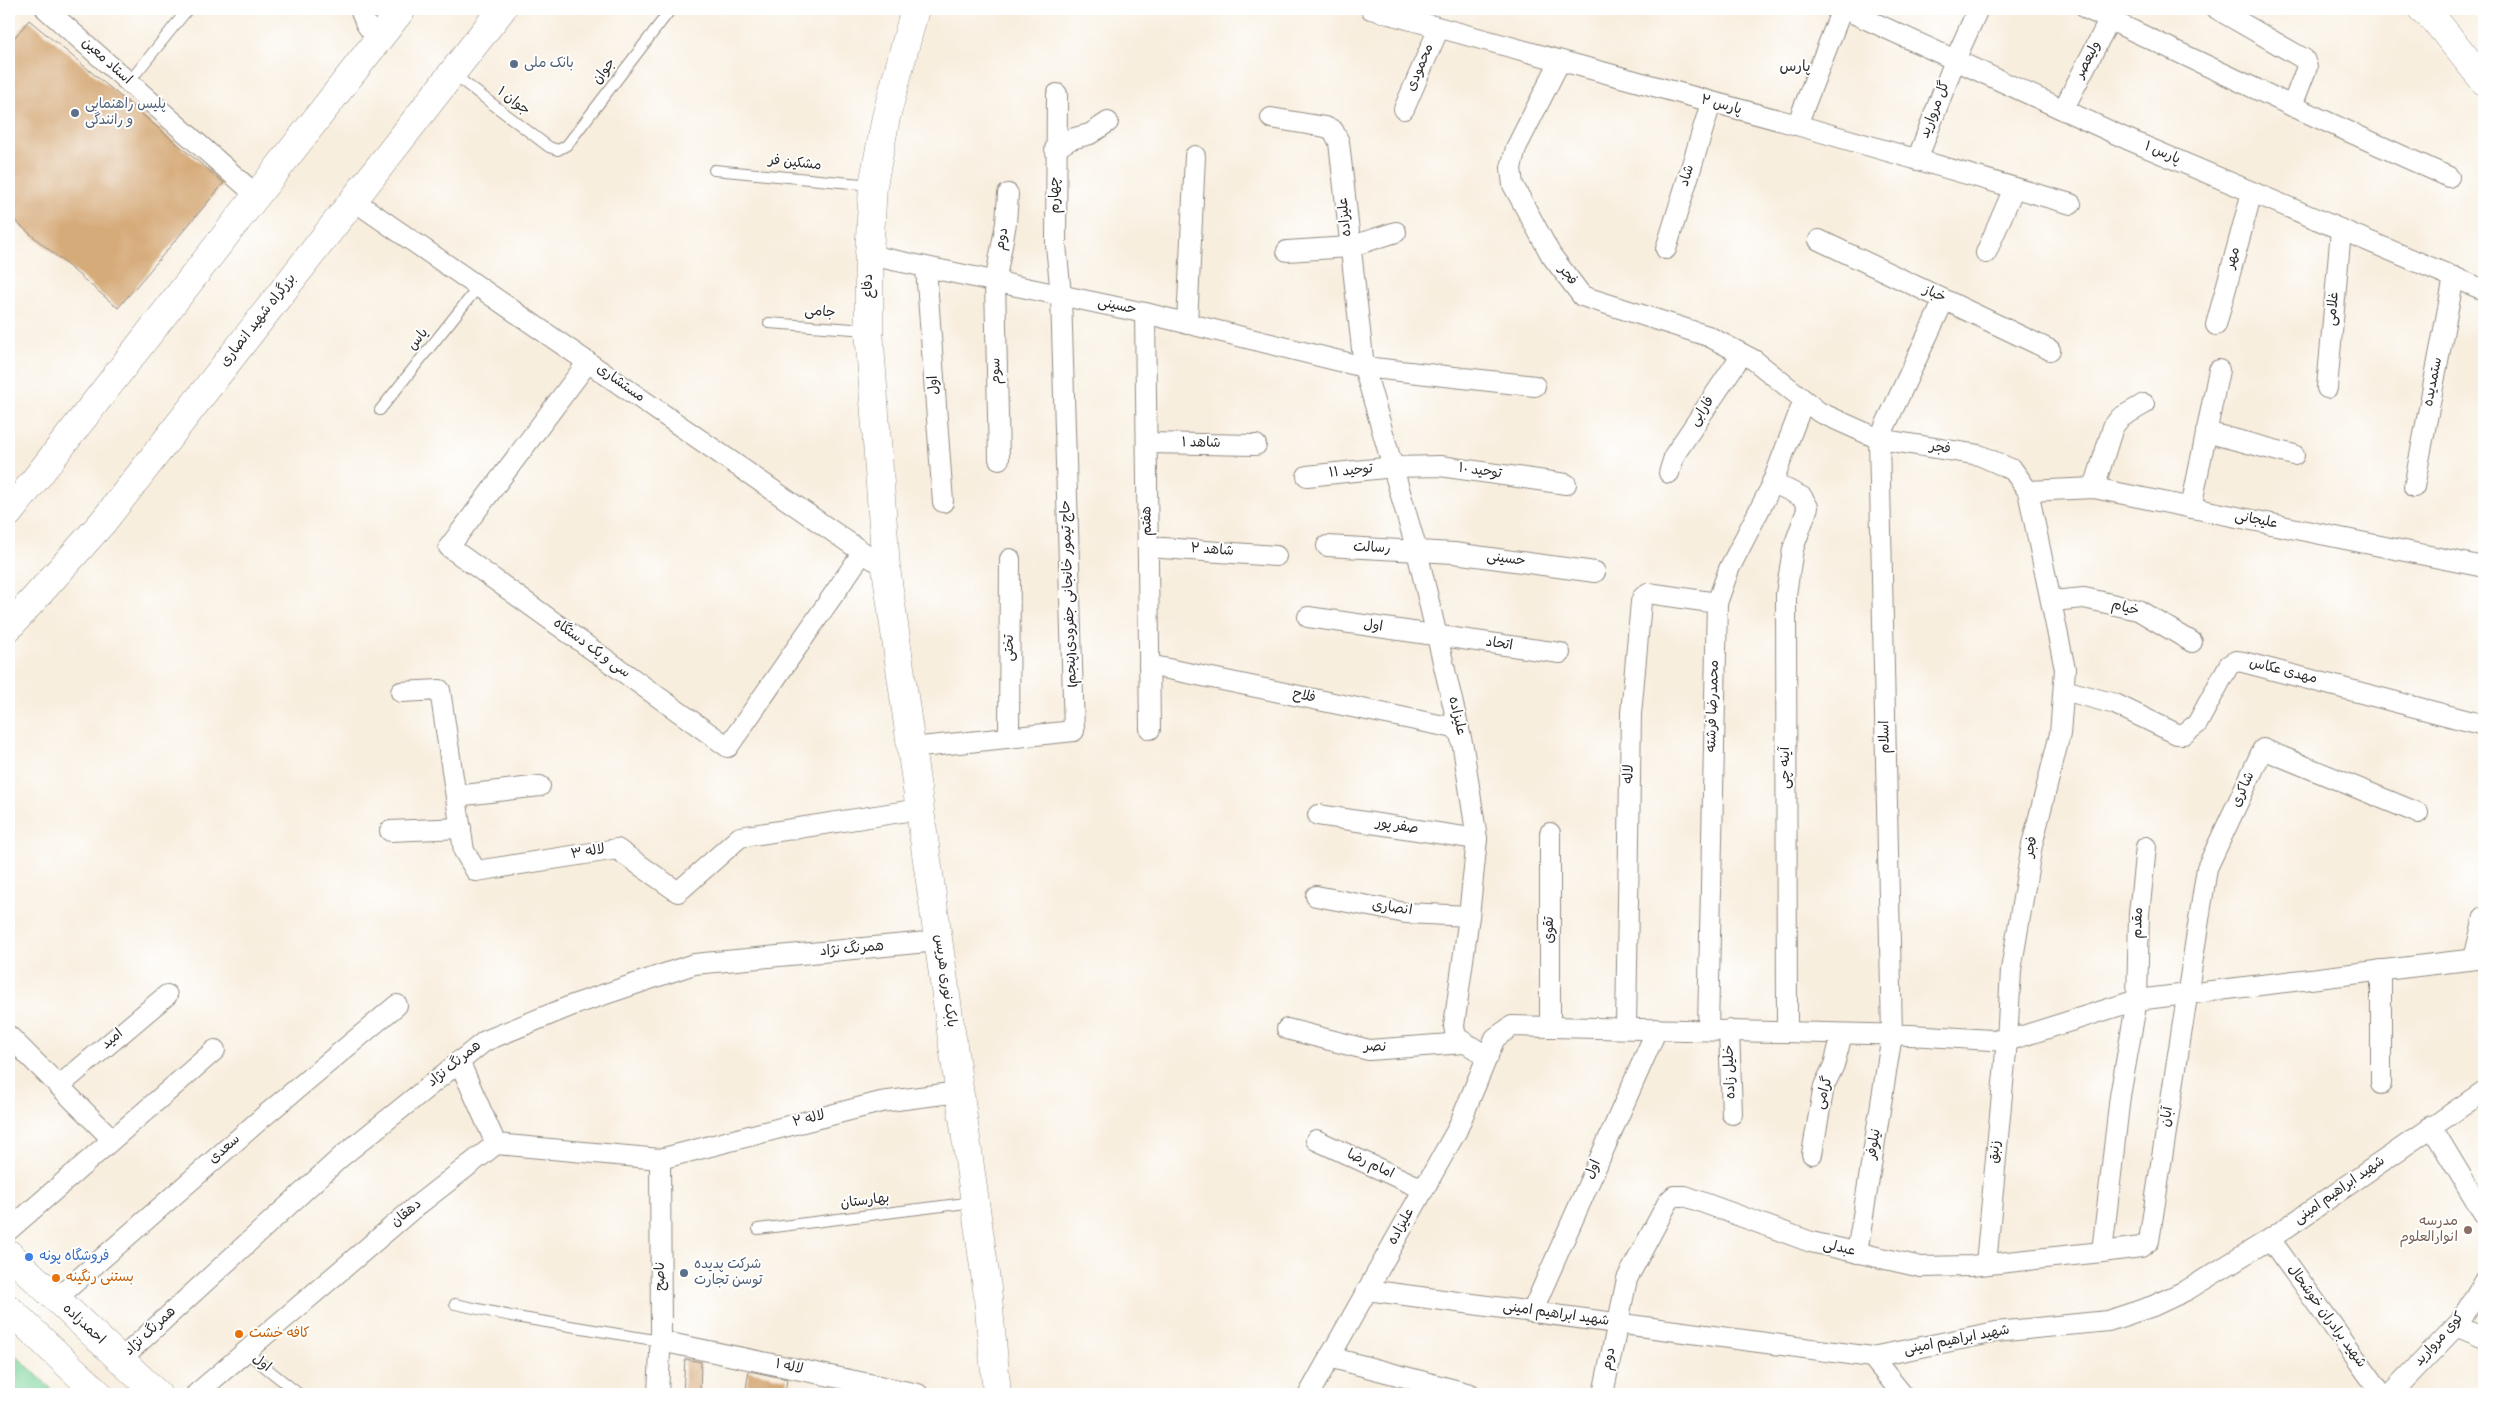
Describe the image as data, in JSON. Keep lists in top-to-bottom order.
{
  "streets": {
    "main road": [
      "دفاع",
      "بزرگراه شهید انصاری",
      "بابک نوری هریس",
      "احمدزاده"
    ],
    "street": [
      "ولیعصر",
      "استاد معین",
      "محمودی",
      "پارس ۲",
      "گل مروارید",
      "پارس ۱",
      "شاد",
      "چهارم",
      "علیزاده",
      "دوم",
      "مهر",
      "فجر",
      "خباز",
      "حسینی",
      "غلامی",
      "سوم",
      "ستمدیده",
      "مستشاری",
      "اول",
      "فارابی",
      "شاهد ۱",
      "توحید ‍۱۱",
      "توحید ۱۰",
      "هفتم",
      "علیجانی",
      "رسالت",
      "شاهد ۲",
      "حاج تیمور خانجانی جفرودی(پنجم)",
      "خیام",
      "اتحاد",
      "تختی",
      "سی و یک دستگاه",
      "مهدی عکاس",
      "فلاح",
      "محمدرضا فرشته",
      "اسلام",
      "آینه چی",
      "لاله",
      "شاکری",
      "صفر پور",
      "لاله ۳",
      "انصاری",
      "مقدم",
      "تقوی",
      "همرنگ نژاد",
      "امید",
      "نصر",
      "خلیل زاده",
      "گرامی",
      "آبان",
      "لاله ۲",
      "نیلوفر",
      "سعدی",
      "زنبق",
      "امام رضا",
      "شهید ابراهیم امینی",
      "دهقان",
      "عبدلی",
      "ناصح",
      "شهید برادران خوشحال",
      "کوی مروارید",
      "لاله ۱"
    ],
    "lane": [
      "جوان",
      "جوان ۱",
      "مشکین فر",
      "جامی",
      "یاس",
      "بهارستان"
    ]
  },
  "crossings": [
    ["ولیعصر", "پارس ۱"],
    ["محمودی", "پارس ۲"],
    ["جوان", "جوان ۱"],
    ["جوان ۱", "بزرگراه شهید انصاری"],
    ["پارس ۲", "گل مروارید"],
    ["پارس ۲", "شاد"],
    ["پارس ۲", "فجر"],
    ["گل مروارید", "پارس ۱"],
    ["پارس ۱", "مهر"],
    ["پارس ۱", "غلامی"],
    ["پارس ۱", "ستمدیده"],
    ["مشکین فر", "دفاع"],
    ["چهارم", "حسینی"],
    ["چهارم", "حاج تیمور خانجانی جفرودی(پنجم)"],
    ["علیزاده", "حسینی"],
    ["علیزاده", "اول"],
    ["علیزاده", "توحید ‍۱۱"],
    ["علیزاده", "توحید ۱۰"],
    ["علیزاده", "رسالت"],
    ["علیزاده", "اتحاد"],
    ["علیزاده", "فلاح"],
    ["علیزاده", "صفر پور"],
    ["علیزاده", "انصاری"],
    ["علیزاده", "تقوی"],
    ["علیزاده", "نصر"],
    ["علیزاده", "امام رضا"],
    ["علیزاده", "شهید ابراهیم امینی"],
    ["دوم", "حسینی"],
    ["دوم", "سوم"],
    ["دوم", "شهید ابراهیم امینی"],
    ["دوم", "عبدلی"],
    ["فجر", "فارابی"],
    ["فجر", "علیجانی"],
    ["فجر", "خیام"],
    ["فجر", "مهدی عکاس"],
    ["فجر", "محمدرضا فرشته"],
    ["فجر", "اسلام"],
    ["فجر", "زنبق"],
    ["دفاع", "حسینی"],
    ["دفاع", "جامی"],
    ["دفاع", "مستشاری"],
    ["دفاع", "بابک نوری هریس"],
    ["حسینی", "سوم"],
    ["حسینی", "اول"],
    ["حسینی", "هفتم"],
    ["حسینی", "رسالت"],
    ["حسینی", "حاج تیمور خانجانی جفرودی(پنجم)"],
    ["بزرگراه شهید انصاری", "مستشاری"],
    ["یاس", "مستشاری"],
    ["مستشاری", "سی و یک دستگاه"],
    ["مستشاری", "بابک نوری هریس"],
    ["اول", "اتحاد"],
    ["اول", "شهید ابراهیم امینی"],
    ["اول", "دهقان"],
    ["شاهد ۱", "هفتم"],
    ["توحید ‍۱۱", "توحید ۱۰"],
    ["هفتم", "شاهد ۲"],
    ["هفتم", "فلاح"],
    ["حاج تیمور خانجانی جفرودی(پنجم)", "تختی"],
    ["حاج تیمور خانجانی جفرودی(پنجم)", "بابک نوری هریس"],
    ["محمدرضا فرشته", "آینه چی"],
    ["محمدرضا فرشته", "لاله"],
    ["اسلام", "نیلوفر"],
    ["شاکری", "آبان"],
    ["لاله ۳", "بابک نوری هریس"],
    ["مقدم", "عبدلی"],
    ["همرنگ نژاد", "بابک نوری هریس"],
    ["همرنگ نژاد", "احمدزاده"],
    ["بابک نوری هریس", "لاله ۲"],
    ["بابک نوری هریس", "بهارستان"],
    ["آبان", "عبدلی"],
    ["لاله ۲", "ناصح"],
    ["نیلوفر", "عبدلی"],
    ["سعدی", "احمدزاده"],
    ["زنبق", "عبدلی"],
    ["شهید ابراهیم امینی", "عبدلی"],
    ["شهید ابراهیم امینی", "شهید برادران خوشحال"],
    ["ناصح", "لاله ۱"]
  ],
  "districts": ["پارس"],
  "places": [
    "بانک ملی",
    "پلیس راهنمایی و رانندگی",
    "مدرسه انوارالعلوم",
    "فروشگاه پونه",
    "شرکت پدیده توسن تجارت",
    "بستنی رنگینه",
    "کافه خشت"
  ]
}
